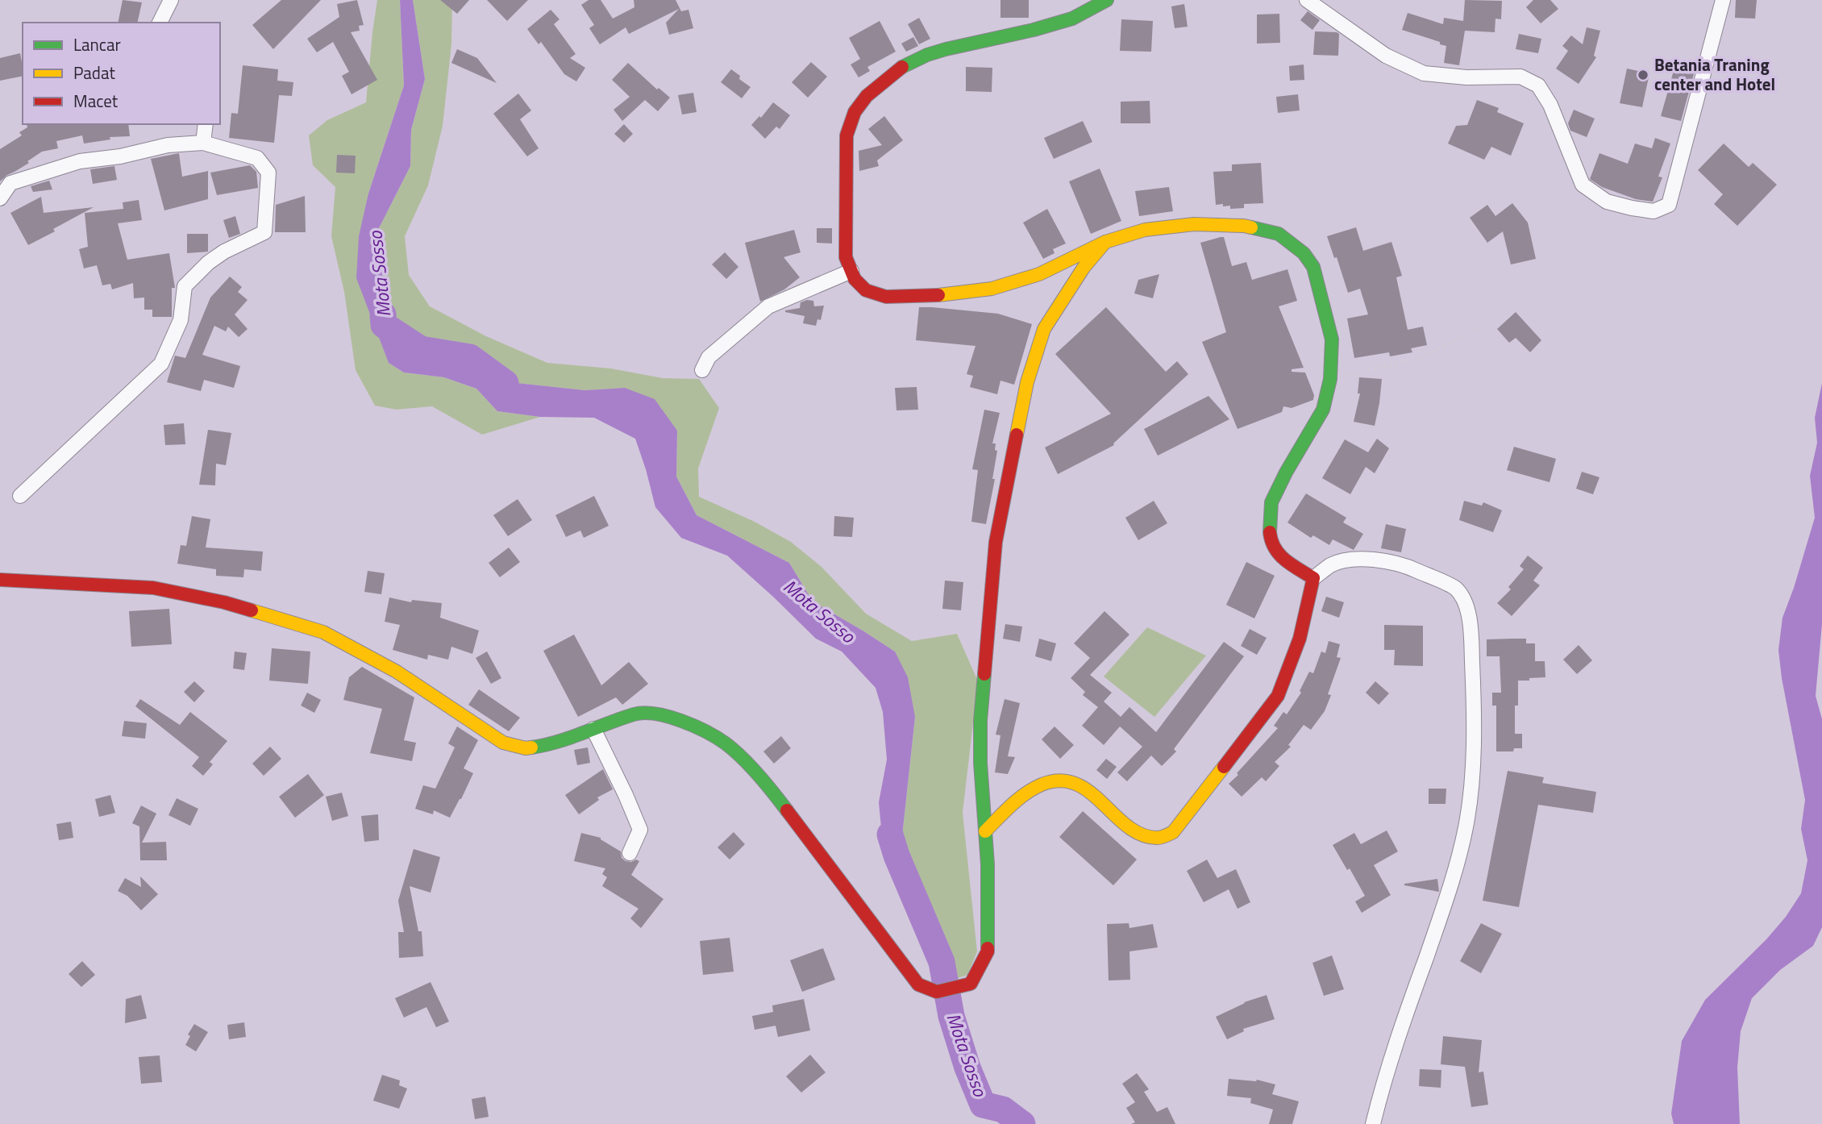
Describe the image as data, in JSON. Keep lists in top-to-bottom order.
{
  "water": ["Mota Sosso"],
  "places": ["Betania Traning center and Hotel"],
  "legend": ["Lancar", "Padat", "Macet"]
}
